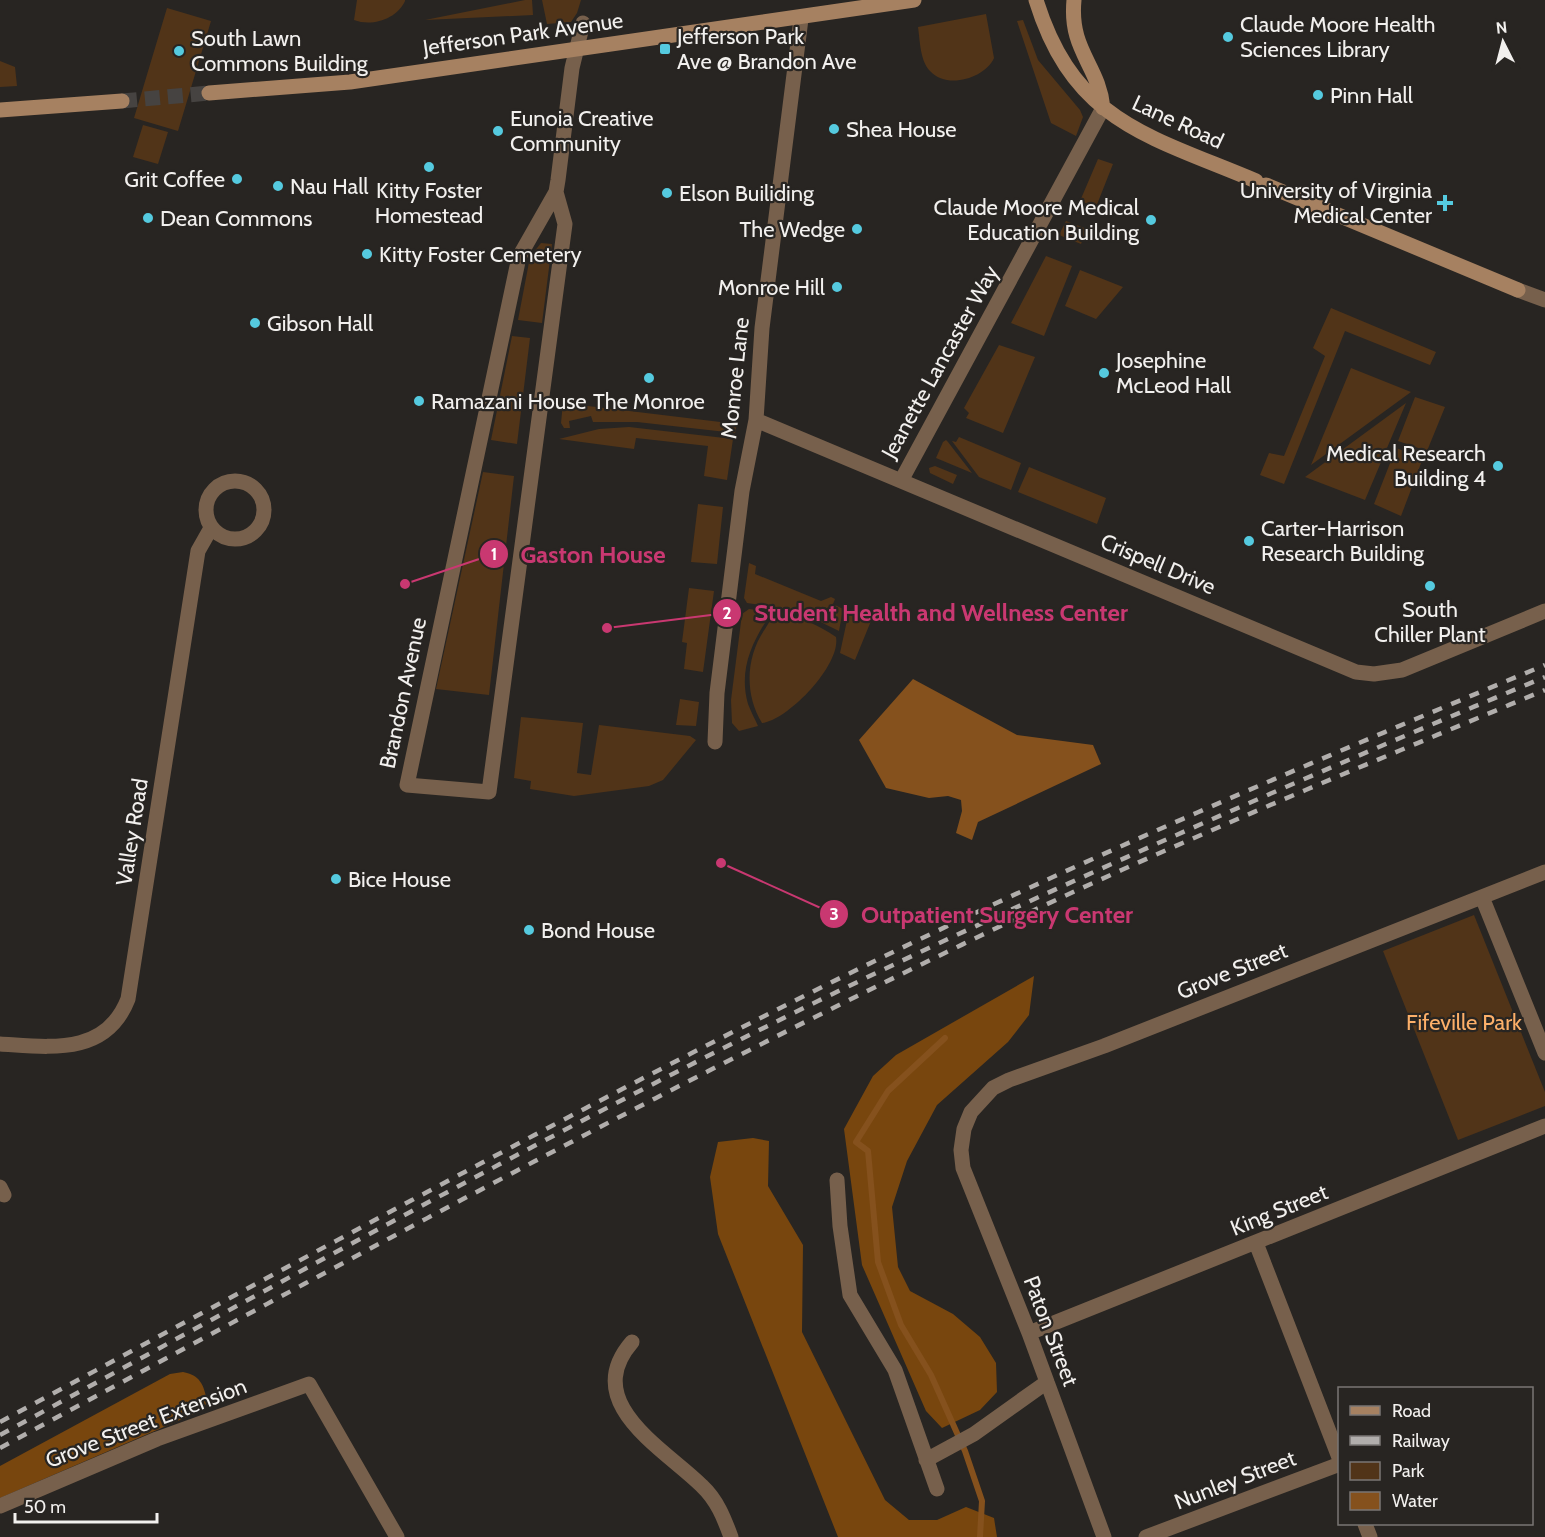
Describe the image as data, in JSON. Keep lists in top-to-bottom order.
{
  "streets": {
    "main road": ["Jefferson Park Avenue", "Lane Road"],
    "street": [
      "Jeanette Lancaster Way",
      "Monroe Lane",
      "Crispell Drive",
      "Brandon Avenue",
      "Valley Road",
      "Grove Street",
      "King Street",
      "Paton Street",
      "Grove Street Extension",
      "Nunley Street"
    ]
  },
  "crossings": [
    ["Jefferson Park Avenue", "Monroe Lane"],
    ["Jefferson Park Avenue", "Brandon Avenue"],
    ["Lane Road", "Jeanette Lancaster Way"],
    ["Jeanette Lancaster Way", "Crispell Drive"],
    ["Monroe Lane", "Crispell Drive"],
    ["Grove Street", "Paton Street"],
    ["King Street", "Paton Street"]
  ],
  "parks": ["Fifeville Park"],
  "places": {
    "other": [
      "Claude Moore Health Sciences Library",
      "South Lawn Commons Building",
      "Pinn Hall",
      "Shea House",
      "Eunoia Creative Community",
      "Kitty Foster Homestead",
      "Grit Coffee",
      "Nau Hall",
      "Elson Builiding",
      "Dean Commons",
      "Claude Moore Medical Education Building",
      "The Wedge",
      "Kitty Foster Cemetery",
      "Monroe Hill",
      "Gibson Hall",
      "Josephine McLeod Hall",
      "The Monroe",
      "Ramazani House",
      "Medical Research Building 4",
      "Carter-Harrison Research Building",
      "Gaston House",
      "South Chiller Plant",
      "Student Health and Wellness Center",
      "Outpatient Surgery Center",
      "Bice House",
      "Bond House"
    ],
    "transit": ["Jefferson Park Ave @ Brandon Ave"],
    "health": ["University of Virginia Medical Center"]
  },
  "legend": [
    "Road",
    "Railway",
    "Park",
    "Water"
  ],
  "scale_bar": "50 m",
  "north": "top"
}
